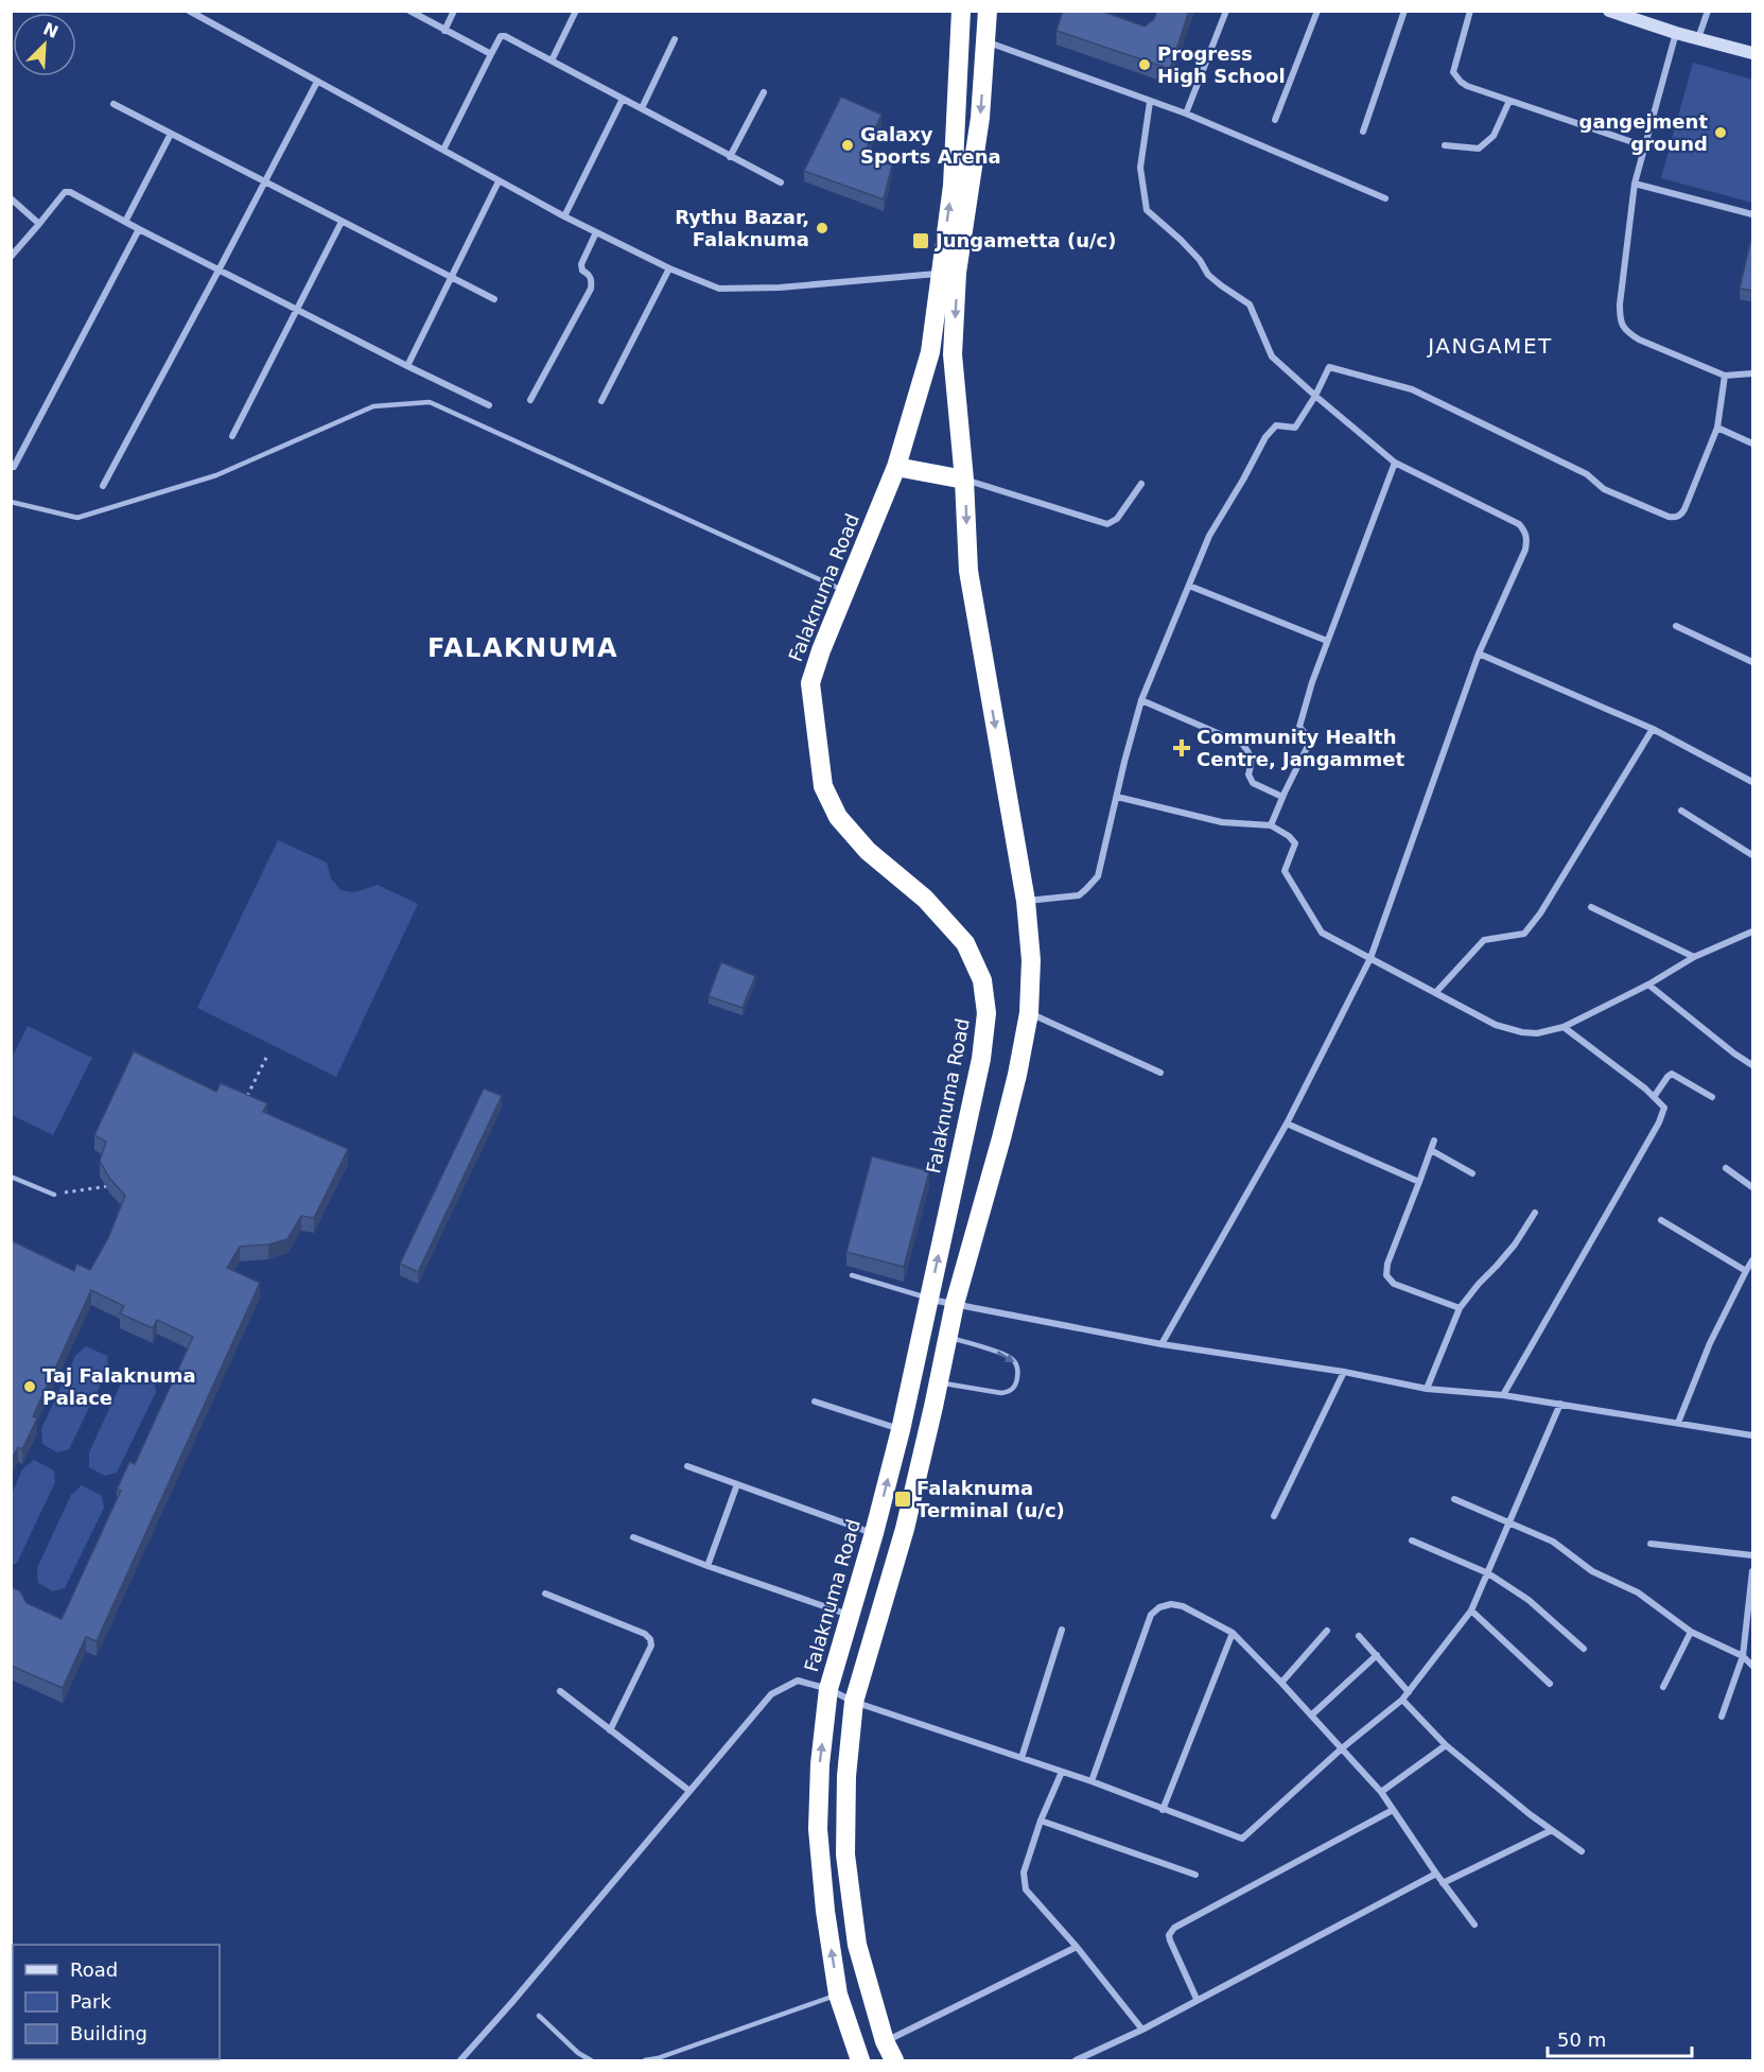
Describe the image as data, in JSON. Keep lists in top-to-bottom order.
{
  "streets": {
    "highway": ["Falaknuma Road"]
  },
  "districts": ["JANGAMET", "FALAKNUMA"],
  "places": {
    "other": [
      "Progress High School",
      "gangejment ground",
      "Galaxy Sports Arena",
      "Rythu Bazar, Falaknuma",
      "Taj Falaknuma Palace"
    ],
    "transit": ["Jungametta (u/c)", "Falaknuma Terminal (u/c)"],
    "health": ["Community Health Centre, Jangammet"]
  },
  "legend": ["Road", "Park", "Building"],
  "scale_bar": "50 m",
  "north": "top right"
}
